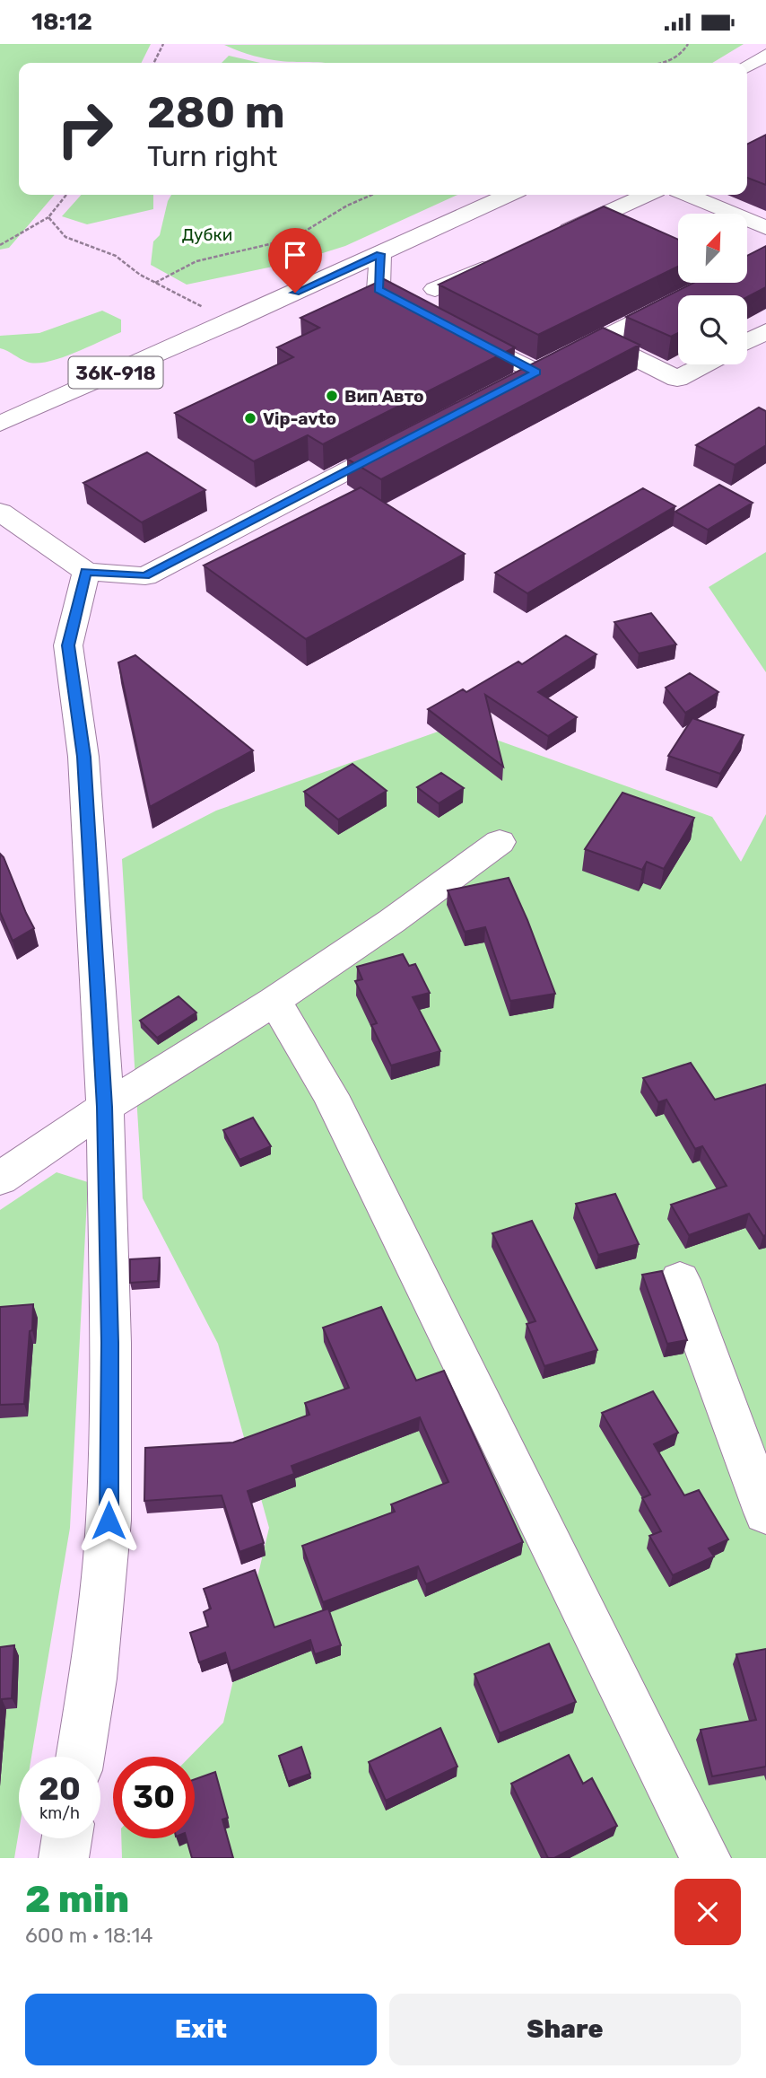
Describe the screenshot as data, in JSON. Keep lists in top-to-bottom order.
{
  "streets": {
    "street": ["36К-918"]
  },
  "parks": ["Дубки"],
  "places": ["Вип Авто", "Vip-avto"],
  "north": "top right",
  "page": {
    "status": "18:12",
    "turn": ["280 m", "Turn right"],
    "speed": "20 km/h",
    "limit": "30",
    "heading": ["2 min", "600 m · 18:14"],
    "buttons": ["Exit", "Share"]
  }
}
